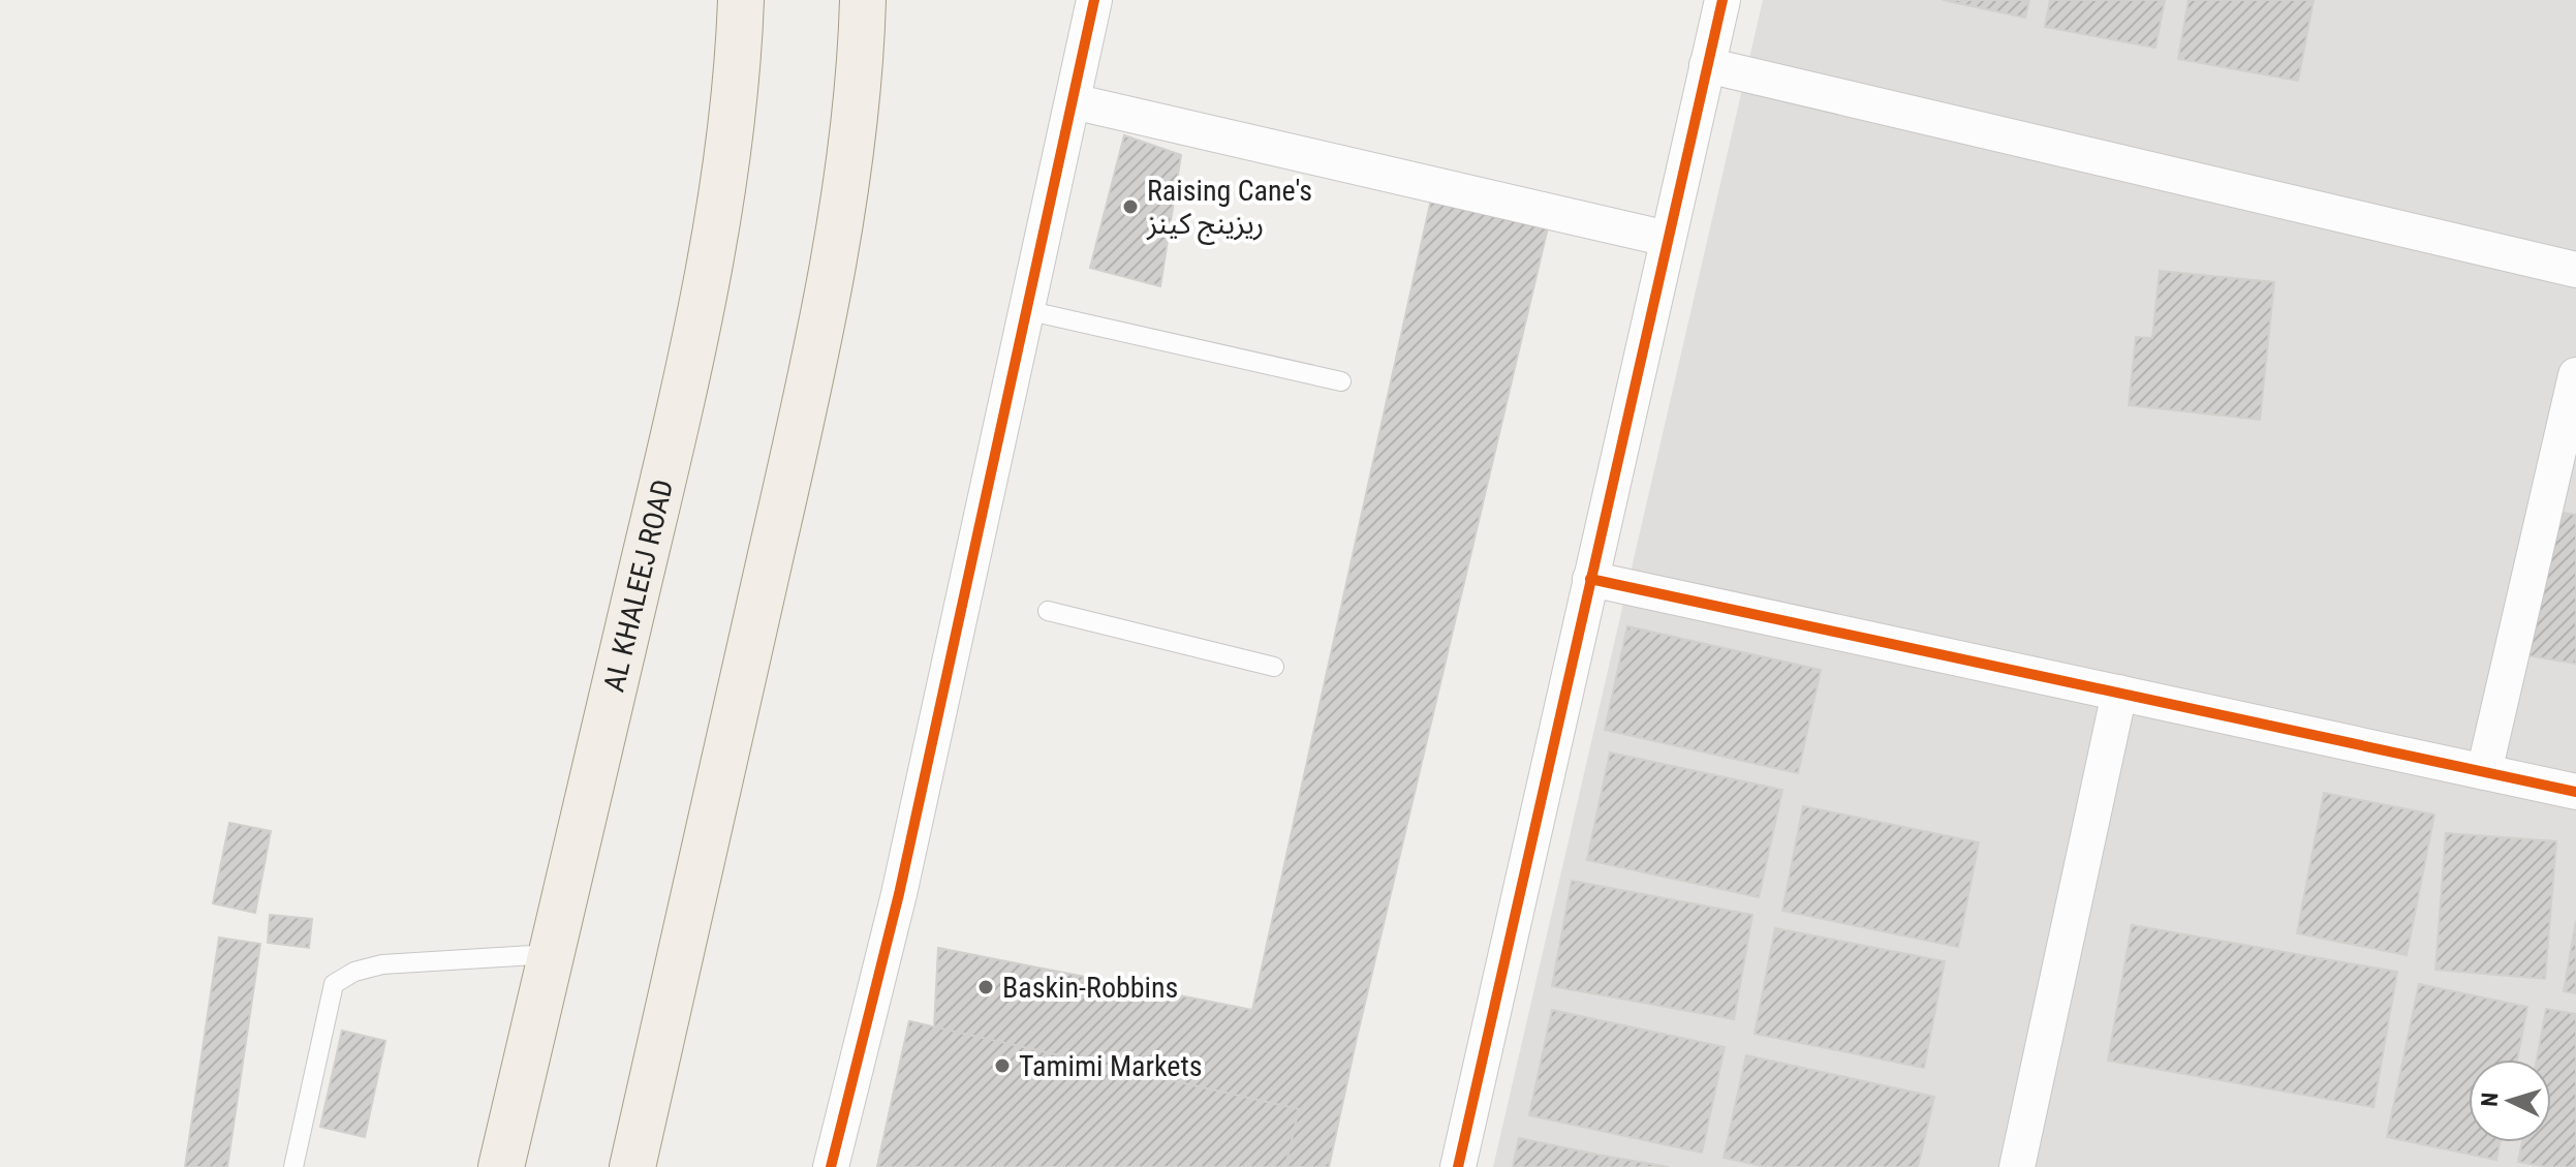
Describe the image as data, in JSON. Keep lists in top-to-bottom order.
{
  "streets": {
    "main road": ["AL KHALEEJ ROAD"]
  },
  "places": ["Raising Cane's ريزينج كينز", "Baskin-Robbins", "Tamimi Markets"],
  "north": "left"
}
